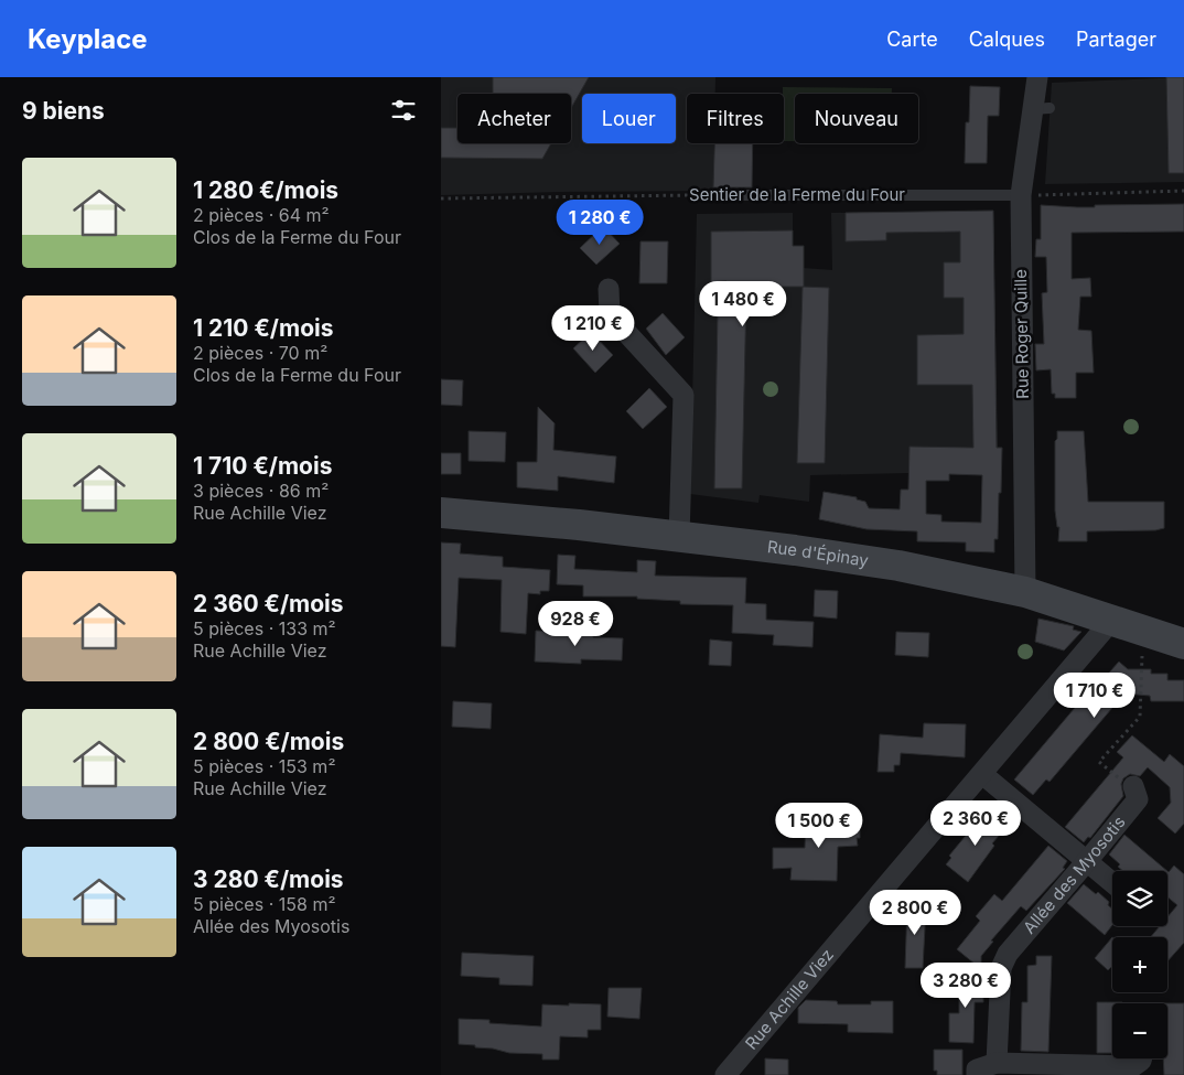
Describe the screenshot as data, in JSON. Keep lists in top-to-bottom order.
{
  "streets": {
    "main road": ["Rue d'Épinay"],
    "street": ["Rue Roger Quille", "Allée des Myosotis", "Rue Achille Viez"],
    "lane": ["Sentier de la Ferme du Four"]
  },
  "crossings": [
    ["Sentier de la Ferme du Four", "Rue Roger Quille"],
    ["Rue Roger Quille", "Rue d'Épinay"],
    ["Rue d'Épinay", "Rue Achille Viez"]
  ],
  "page": {
    "header": "Keyplace",
    "nav": ["Carte", "Calques", "Partager"],
    "heading": "9 biens",
    "chip": [
      "Acheter",
      "Louer",
      "Filtres",
      "Nouveau"
    ],
    "list": [
      {
        "name": "1 280 €/mois",
        "note": "2 pièces · 64 m² · Clos de la Ferme du Four"
      },
      {
        "name": "1 210 €/mois",
        "note": "2 pièces · 70 m² · Clos de la Ferme du Four"
      },
      {
        "name": "1 710 €/mois",
        "note": "3 pièces · 86 m² · Rue Achille Viez"
      },
      {
        "name": "2 360 €/mois",
        "note": "5 pièces · 133 m² · Rue Achille Viez"
      },
      {
        "name": "2 800 €/mois",
        "note": "5 pièces · 153 m² · Rue Achille Viez"
      },
      {
        "name": "3 280 €/mois",
        "note": "5 pièces · 158 m² · Allée des Myosotis"
      }
    ],
    "price": [
      "1 280 €",
      "1 480 €",
      "1 210 €",
      "928 €",
      "1 710 €",
      "2 360 €",
      "1 500 €",
      "2 800 €",
      "3 280 €"
    ],
    "map_buttons": ["+", "−"]
  }
}
